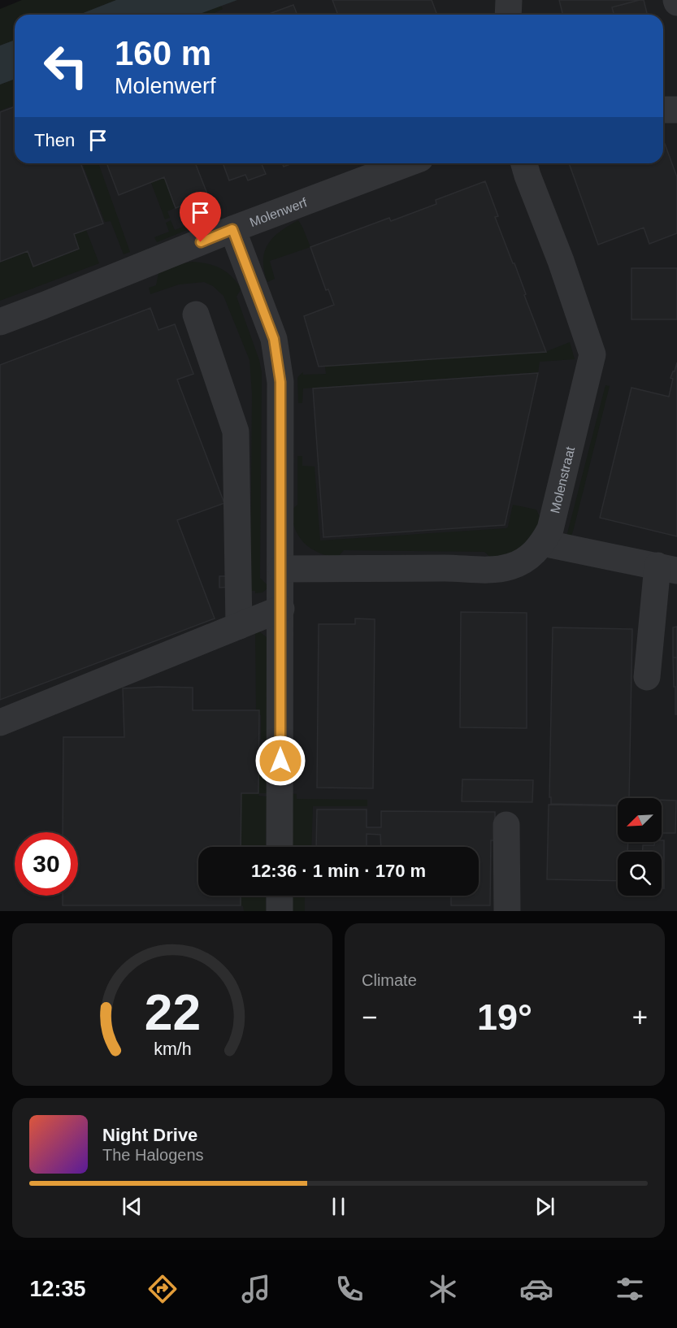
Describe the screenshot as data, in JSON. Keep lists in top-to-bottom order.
{
  "streets": {
    "street": ["Molenwerf", "Molenstraat"]
  },
  "north": "bottom left",
  "page": {
    "turn": ["160 m", "Molenwerf"],
    "then": "Then",
    "limit": "30",
    "trip": "12:36 · 1 min · 170 m",
    "tile": "Climate",
    "heat": ["−", "19°", "+"],
    "song": ["Night Drive", "The Halogens"],
    "tabs": "12:35",
    "gauge": ["22", "km/h"]
  }
}
